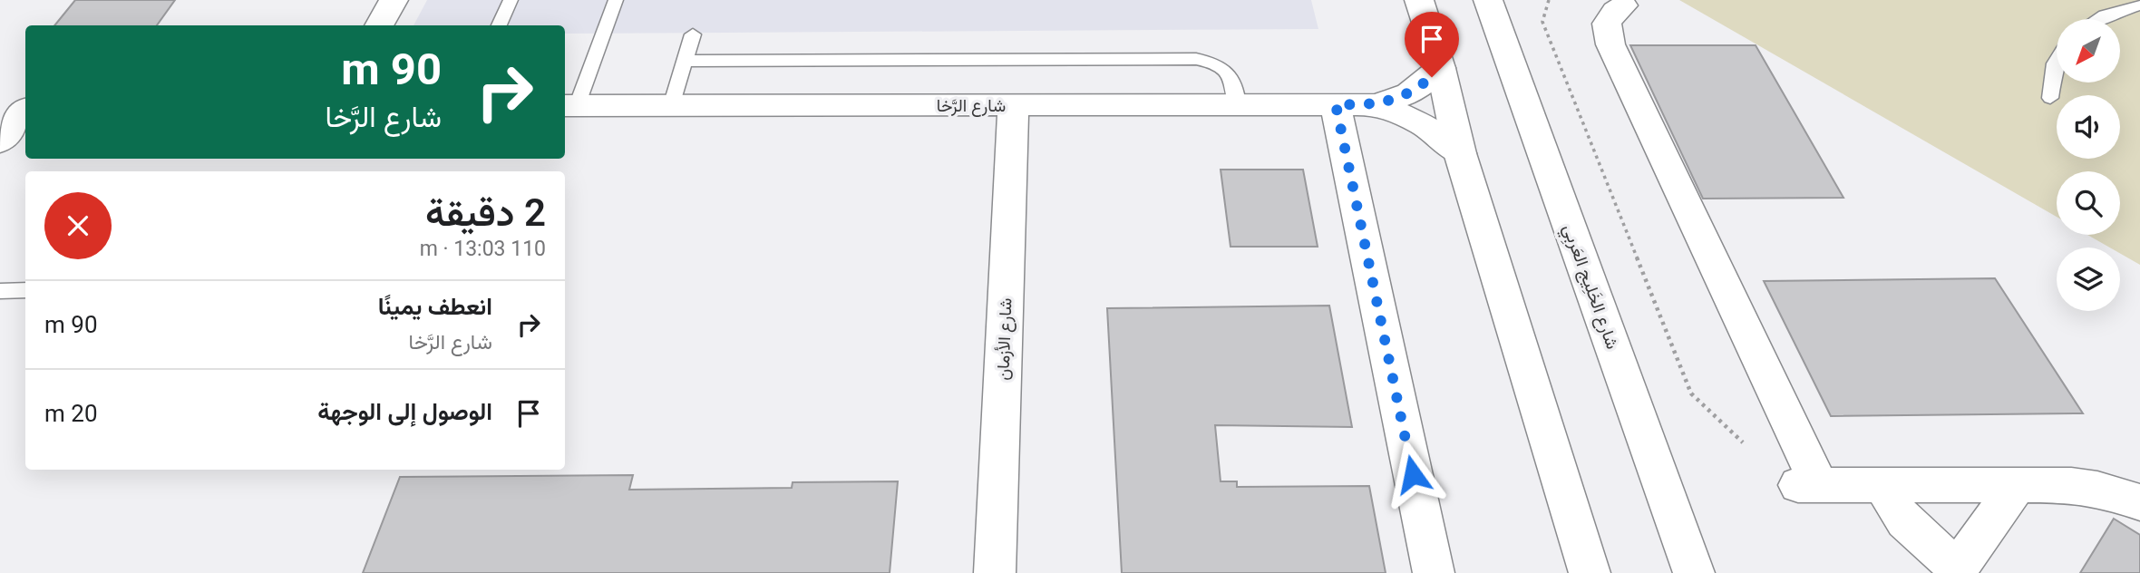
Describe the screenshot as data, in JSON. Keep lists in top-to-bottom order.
{
  "streets": {
    "main road": ["شارع الرَّخا", "شارع الخَلِيج العَربِي", "شارع الأزمان"]
  },
  "crossings": [
    ["شارع الرَّخا", "شارع الأزمان"]
  ],
  "north": "bottom left",
  "page": {
    "turn": ["90 m", "شارع الرَّخا"],
    "heading": ["2 دقيقة", "110 m · 13:03"],
    "list": [
      {
        "name": "انعطف يمينًا",
        "note": "شارع الرَّخا",
        "value": "90 m"
      },
      {
        "name": "الوصول إلى الوجهة",
        "value": "20 m"
      }
    ]
  }
}
